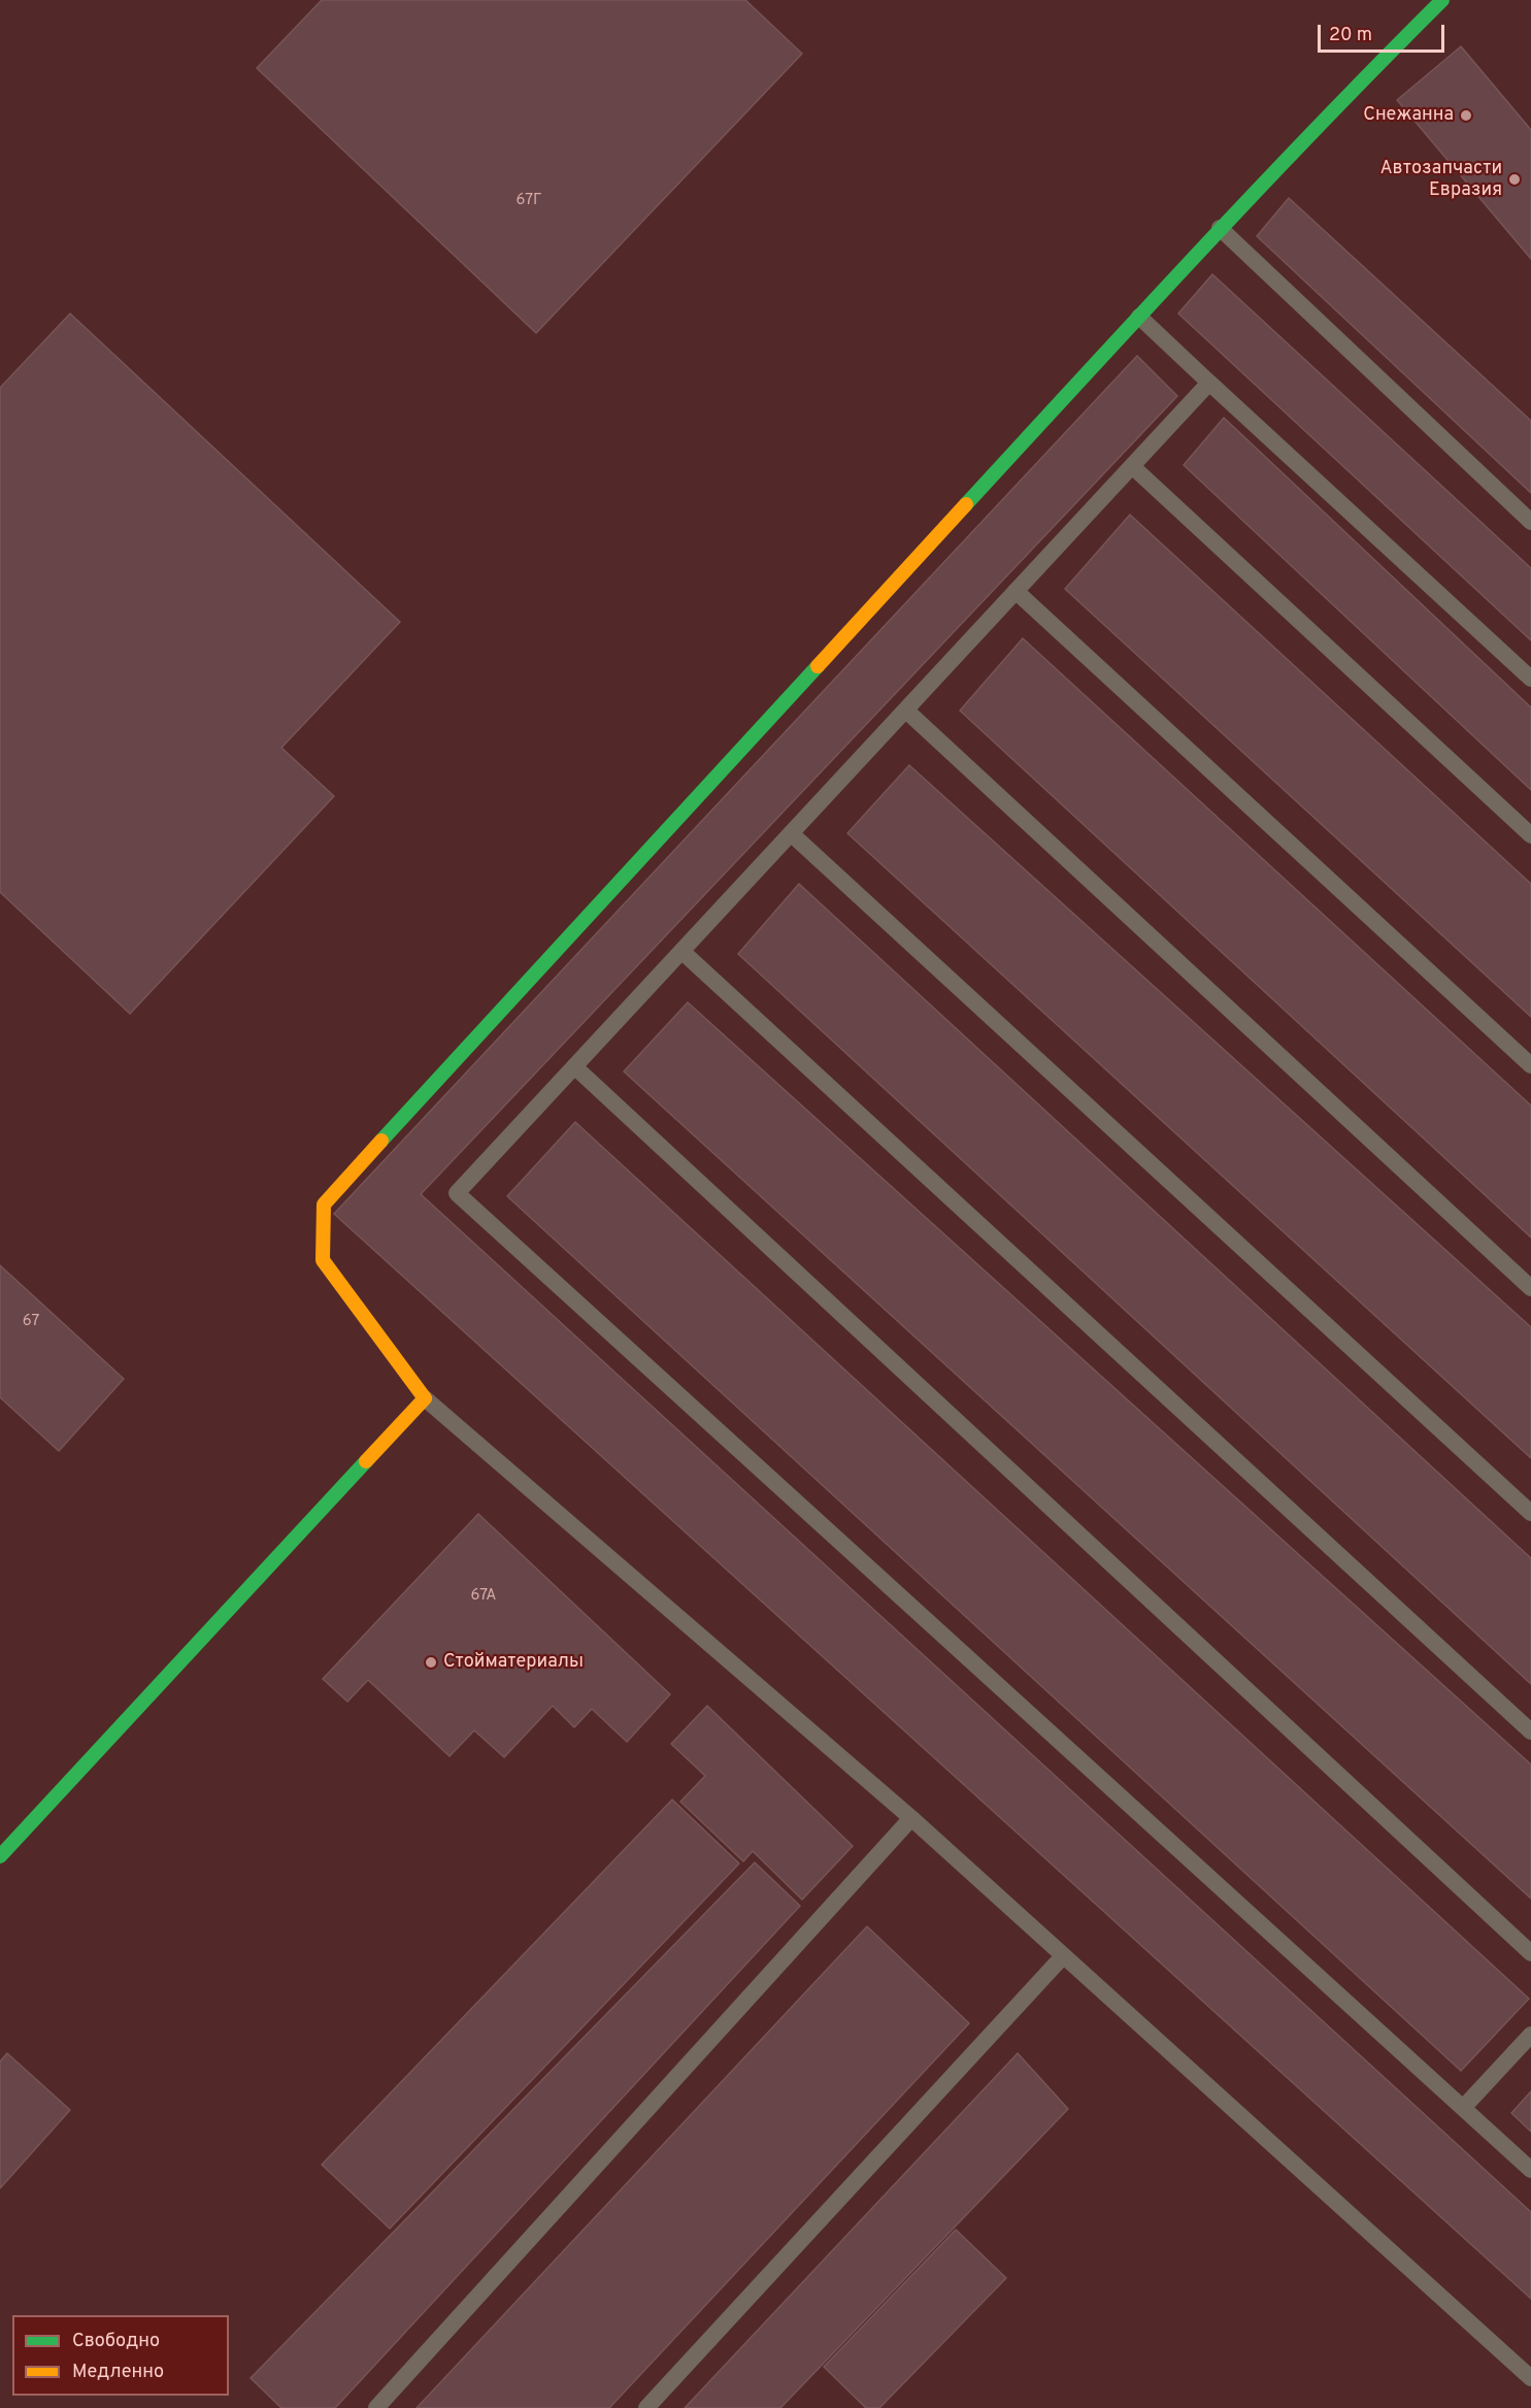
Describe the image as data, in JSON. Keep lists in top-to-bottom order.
{
  "places": ["Снежанна", "Автозапчасти Евразия", "Стойматериалы"],
  "house_numbers": ["67Г", "67", "67А"],
  "legend": ["Свободно", "Медленно"],
  "scale_bar": "20 m"
}
